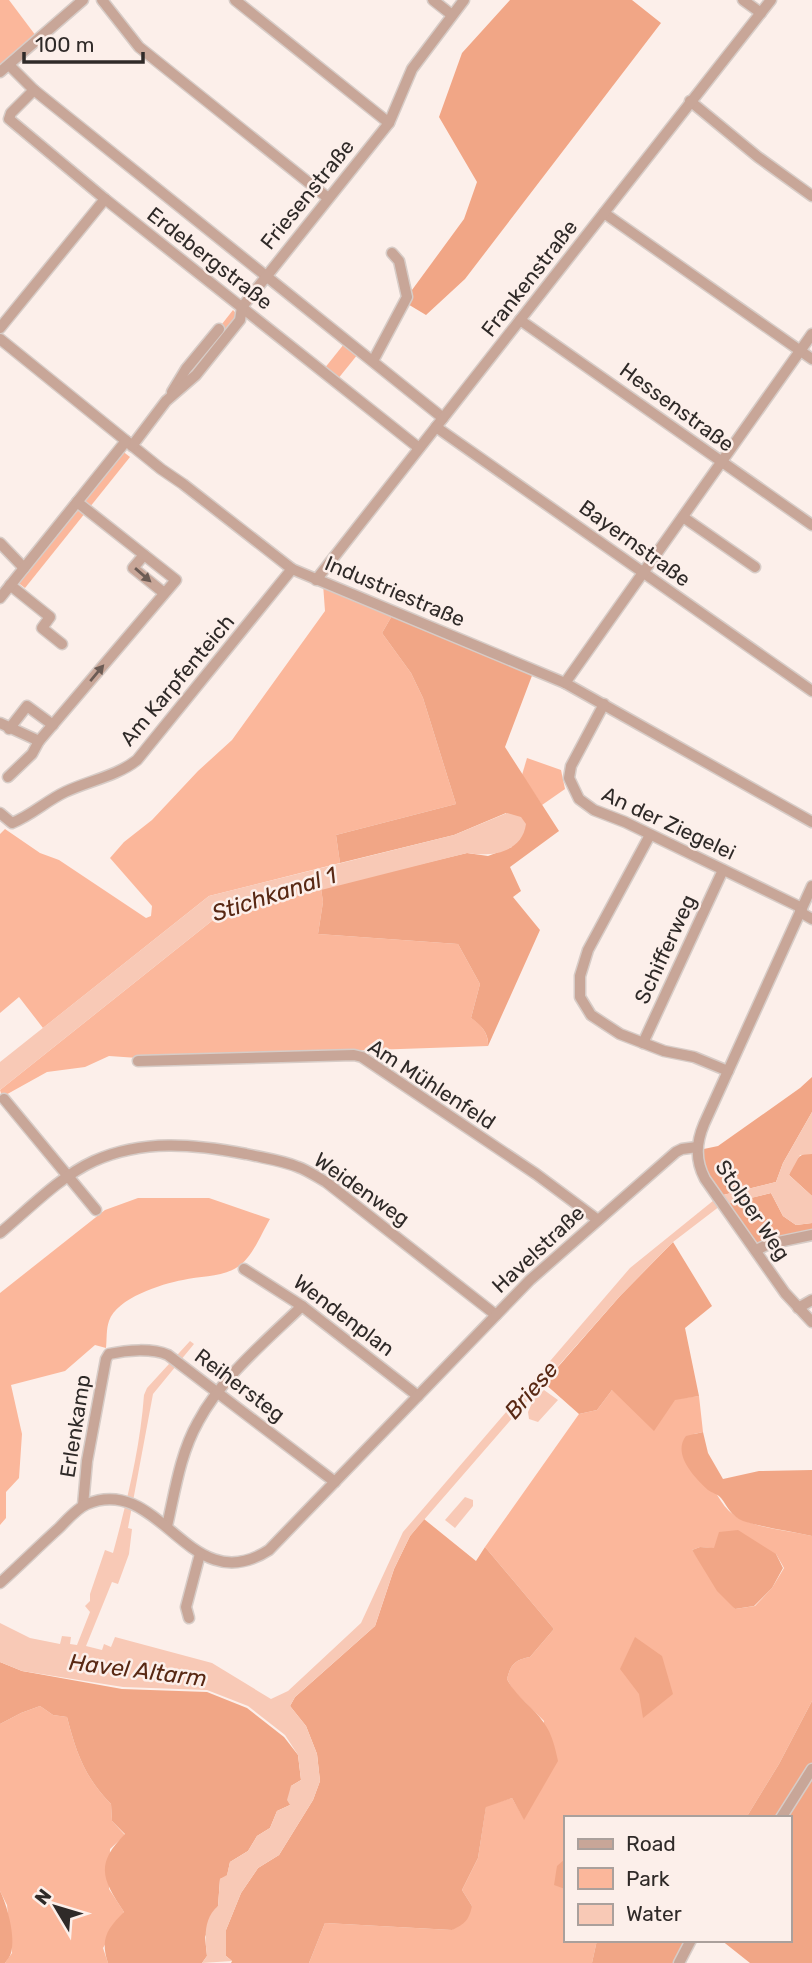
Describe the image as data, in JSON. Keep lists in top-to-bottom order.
{
  "streets": {
    "street": [
      "Friesenstraße",
      "Erdebergstraße",
      "Frankenstraße",
      "Hessenstraße",
      "Bayernstraße",
      "Industriestraße",
      "Am Karpfenteich",
      "An der Ziegelei",
      "Schifferweg",
      "Am Mühlenfeld",
      "Weidenweg",
      "Stolper Weg",
      "Havelstraße",
      "Wendenplan",
      "Reihersteg",
      "Erlenkamp"
    ]
  },
  "crossings": [
    ["Friesenstraße", "Erdebergstraße"],
    ["Friesenstraße", "Industriestraße"],
    ["Erdebergstraße", "Frankenstraße"],
    ["Erdebergstraße", "Bayernstraße"],
    ["Frankenstraße", "Hessenstraße"],
    ["Frankenstraße", "Bayernstraße"],
    ["Frankenstraße", "Industriestraße"],
    ["Industriestraße", "Am Karpfenteich"],
    ["Industriestraße", "An der Ziegelei"],
    ["An der Ziegelei", "Schifferweg"],
    ["Am Mühlenfeld", "Havelstraße"],
    ["Weidenweg", "Havelstraße"],
    ["Stolper Weg", "Havelstraße"],
    ["Havelstraße", "Wendenplan"],
    ["Havelstraße", "Reihersteg"],
    ["Havelstraße", "Erlenkamp"],
    ["Reihersteg", "Erlenkamp"]
  ],
  "water": ["Stichkanal 1", "Briese", "Havel Altarm"],
  "legend": ["Road", "Park", "Water"],
  "scale_bar": "100 m",
  "north": "top left"
}
